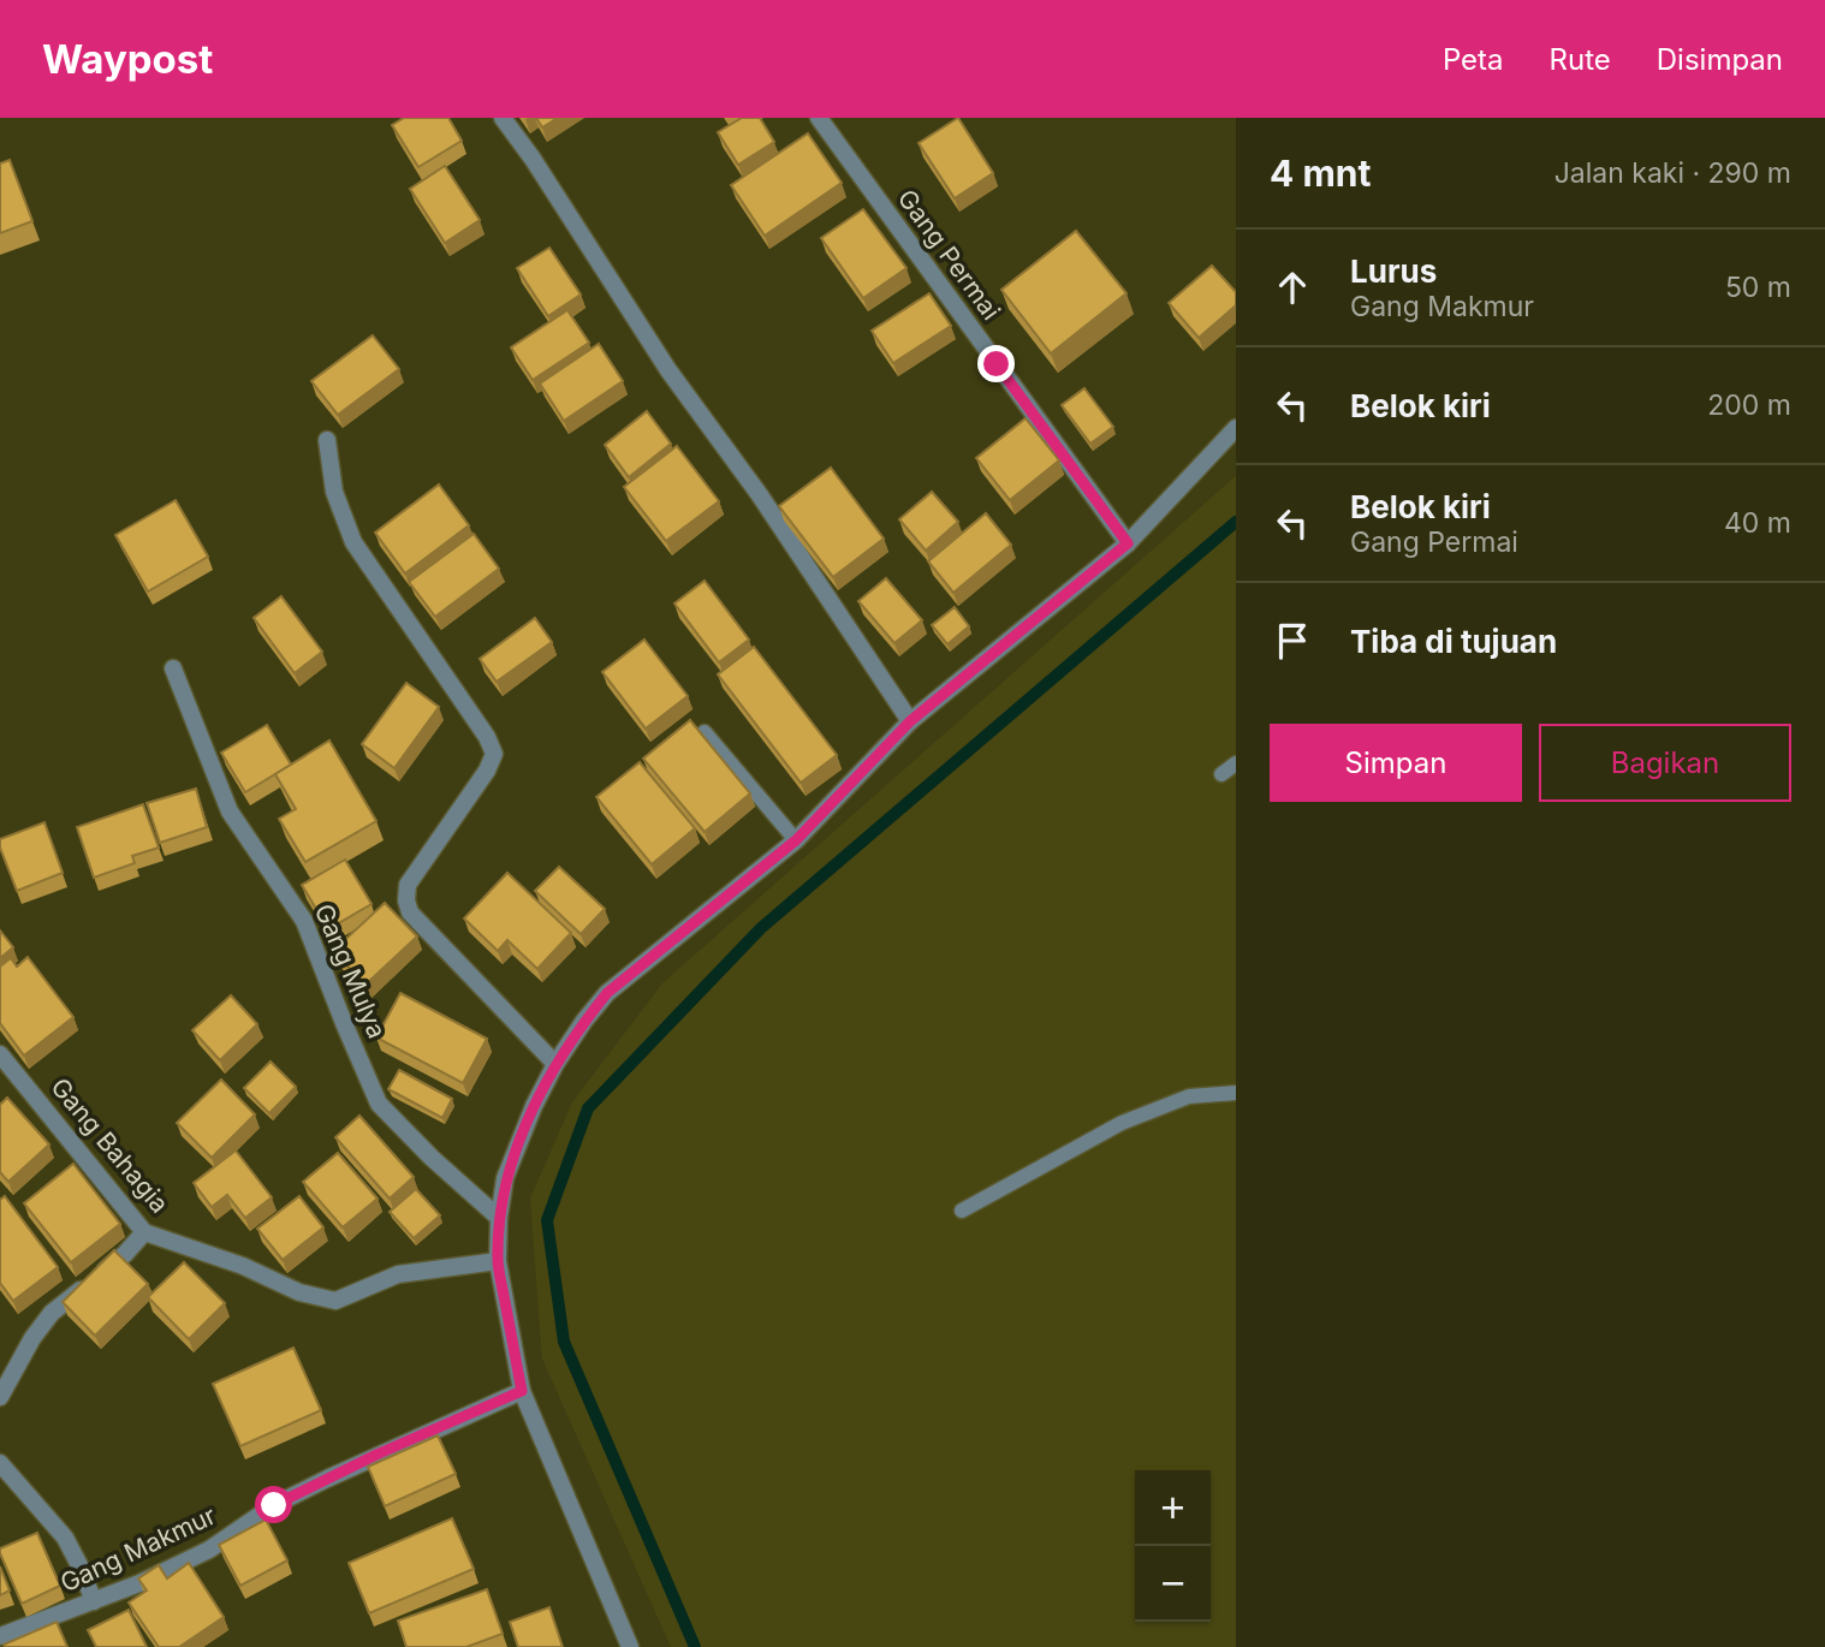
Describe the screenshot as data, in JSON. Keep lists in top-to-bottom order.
{
  "streets": {
    "street": [
      "Gang Permai",
      "Gang Mulya",
      "Gang Bahagia",
      "Gang Makmur"
    ]
  },
  "page": {
    "header": "Waypost",
    "nav": ["Peta", "Rute", "Disimpan"],
    "heading": ["4 mnt", "Jalan kaki · 290 m"],
    "list": [
      ["Lurus", "Gang Makmur", "50 m"],
      ["Belok kiri", "200 m"],
      ["Belok kiri", "Gang Permai", "40 m"],
      "Tiba di tujuan"
    ],
    "buttons": ["Simpan", "Bagikan"],
    "map_buttons": ["+", "−"]
  }
}
